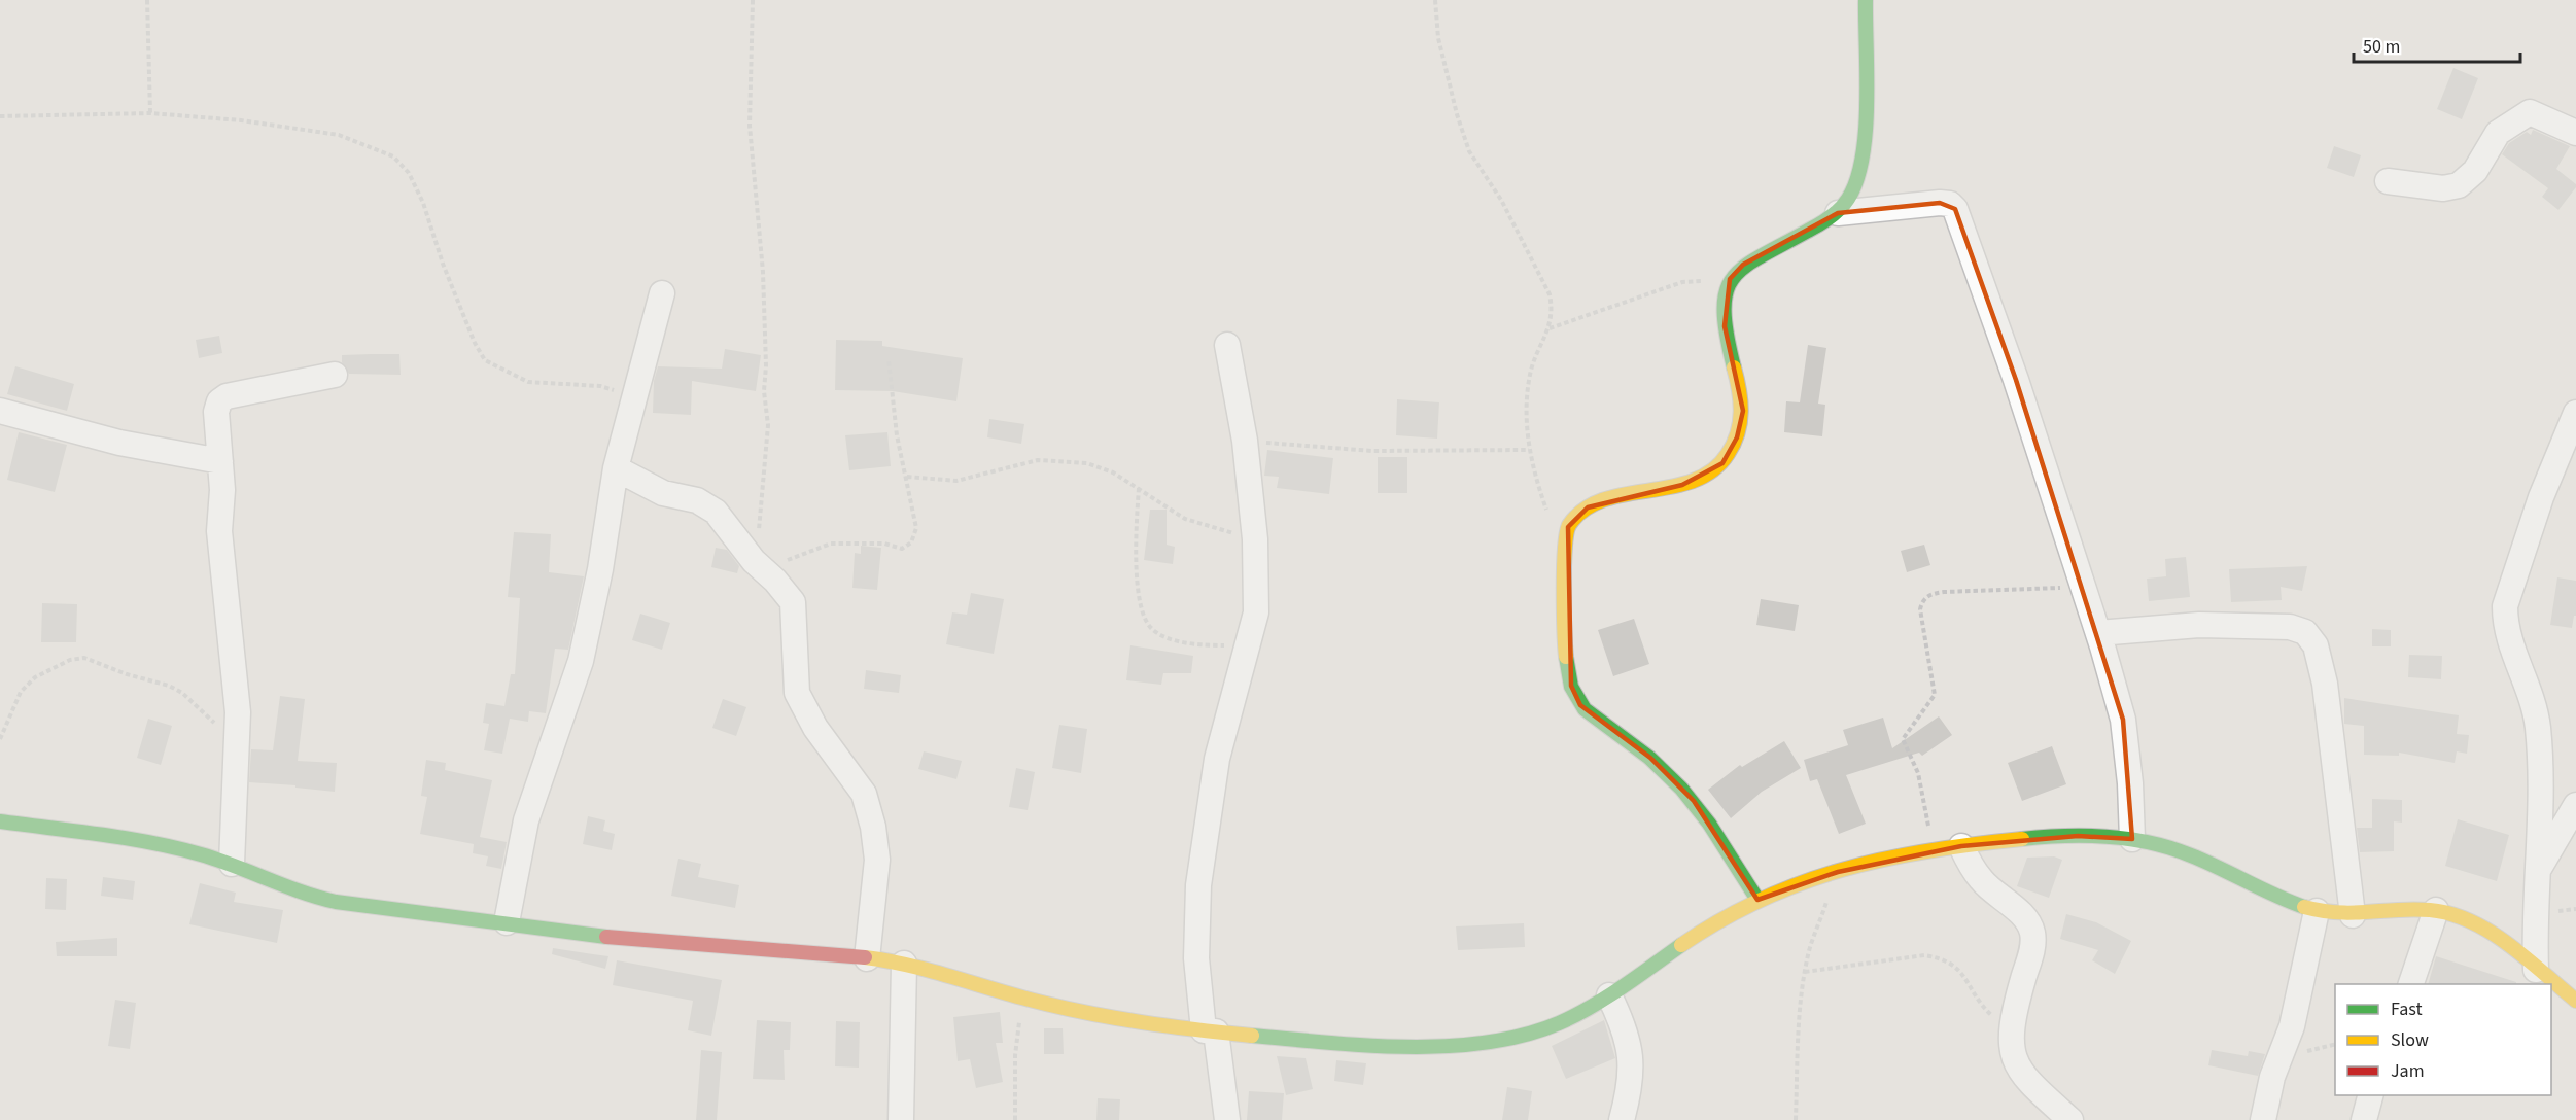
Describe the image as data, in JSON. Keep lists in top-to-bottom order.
{
  "legend": ["Fast", "Slow", "Jam"],
  "scale_bar": "50 m"
}
